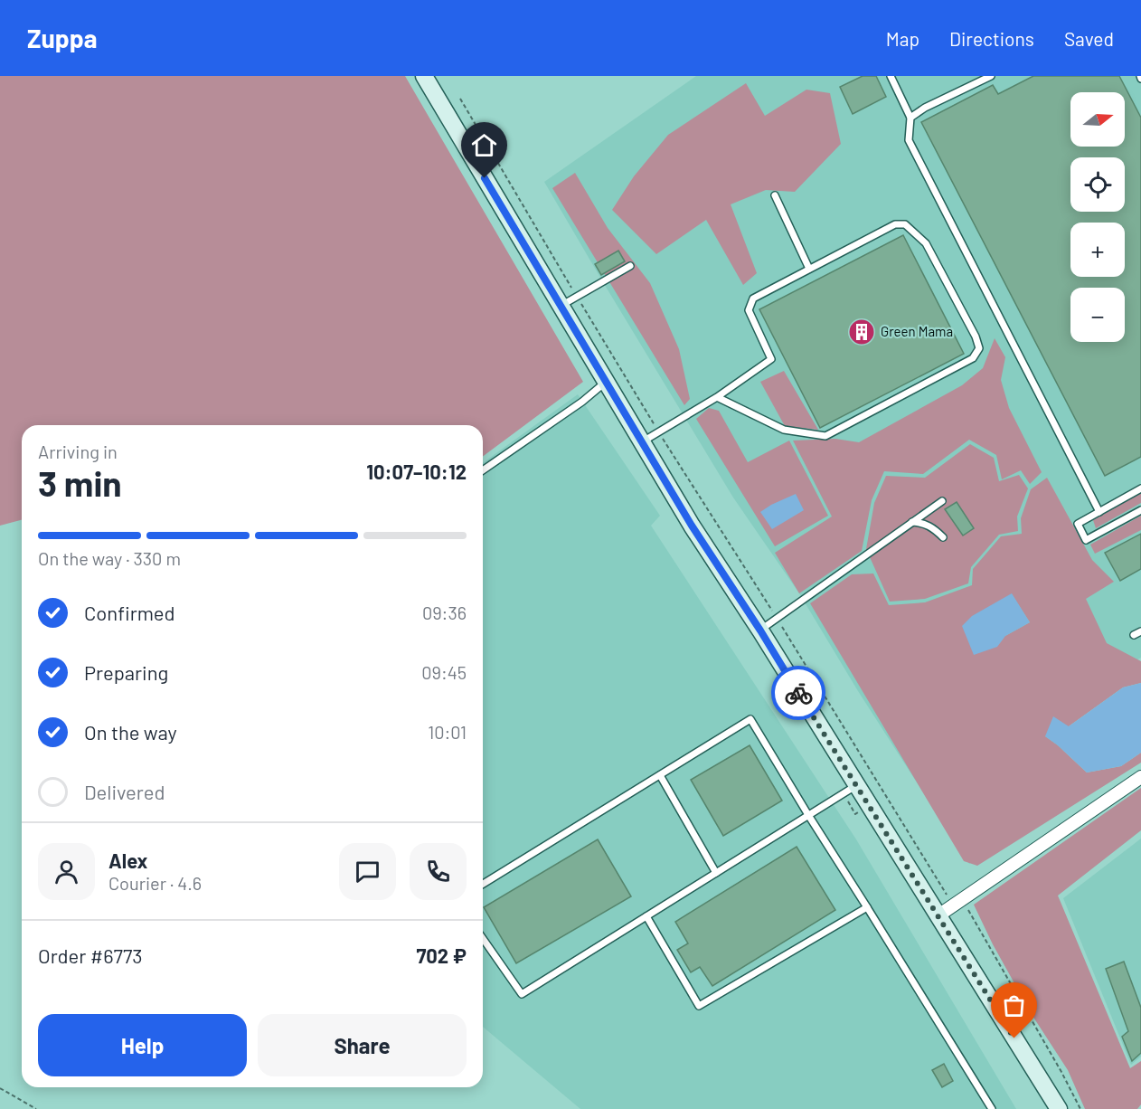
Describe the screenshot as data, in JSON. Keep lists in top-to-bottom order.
{
  "places": {
    "building": ["Green Mama"]
  },
  "north": "right",
  "page": {
    "header": "Zuppa",
    "nav": ["Map", "Directions", "Saved"],
    "map_buttons": ["+", "−"],
    "heading": ["3 min", "Arriving in", "10:07–10:12"],
    "panel": [
      "Alex",
      "Courier · 4.6",
      "Order #6773",
      "702 ₽"
    ],
    "bar": "On the way · 330 m",
    "list": [
      ["Confirmed", "09:36"],
      ["Preparing", "09:45"],
      ["On the way", "10:01"],
      "Delivered"
    ],
    "buttons": ["Help", "Share"]
  }
}
